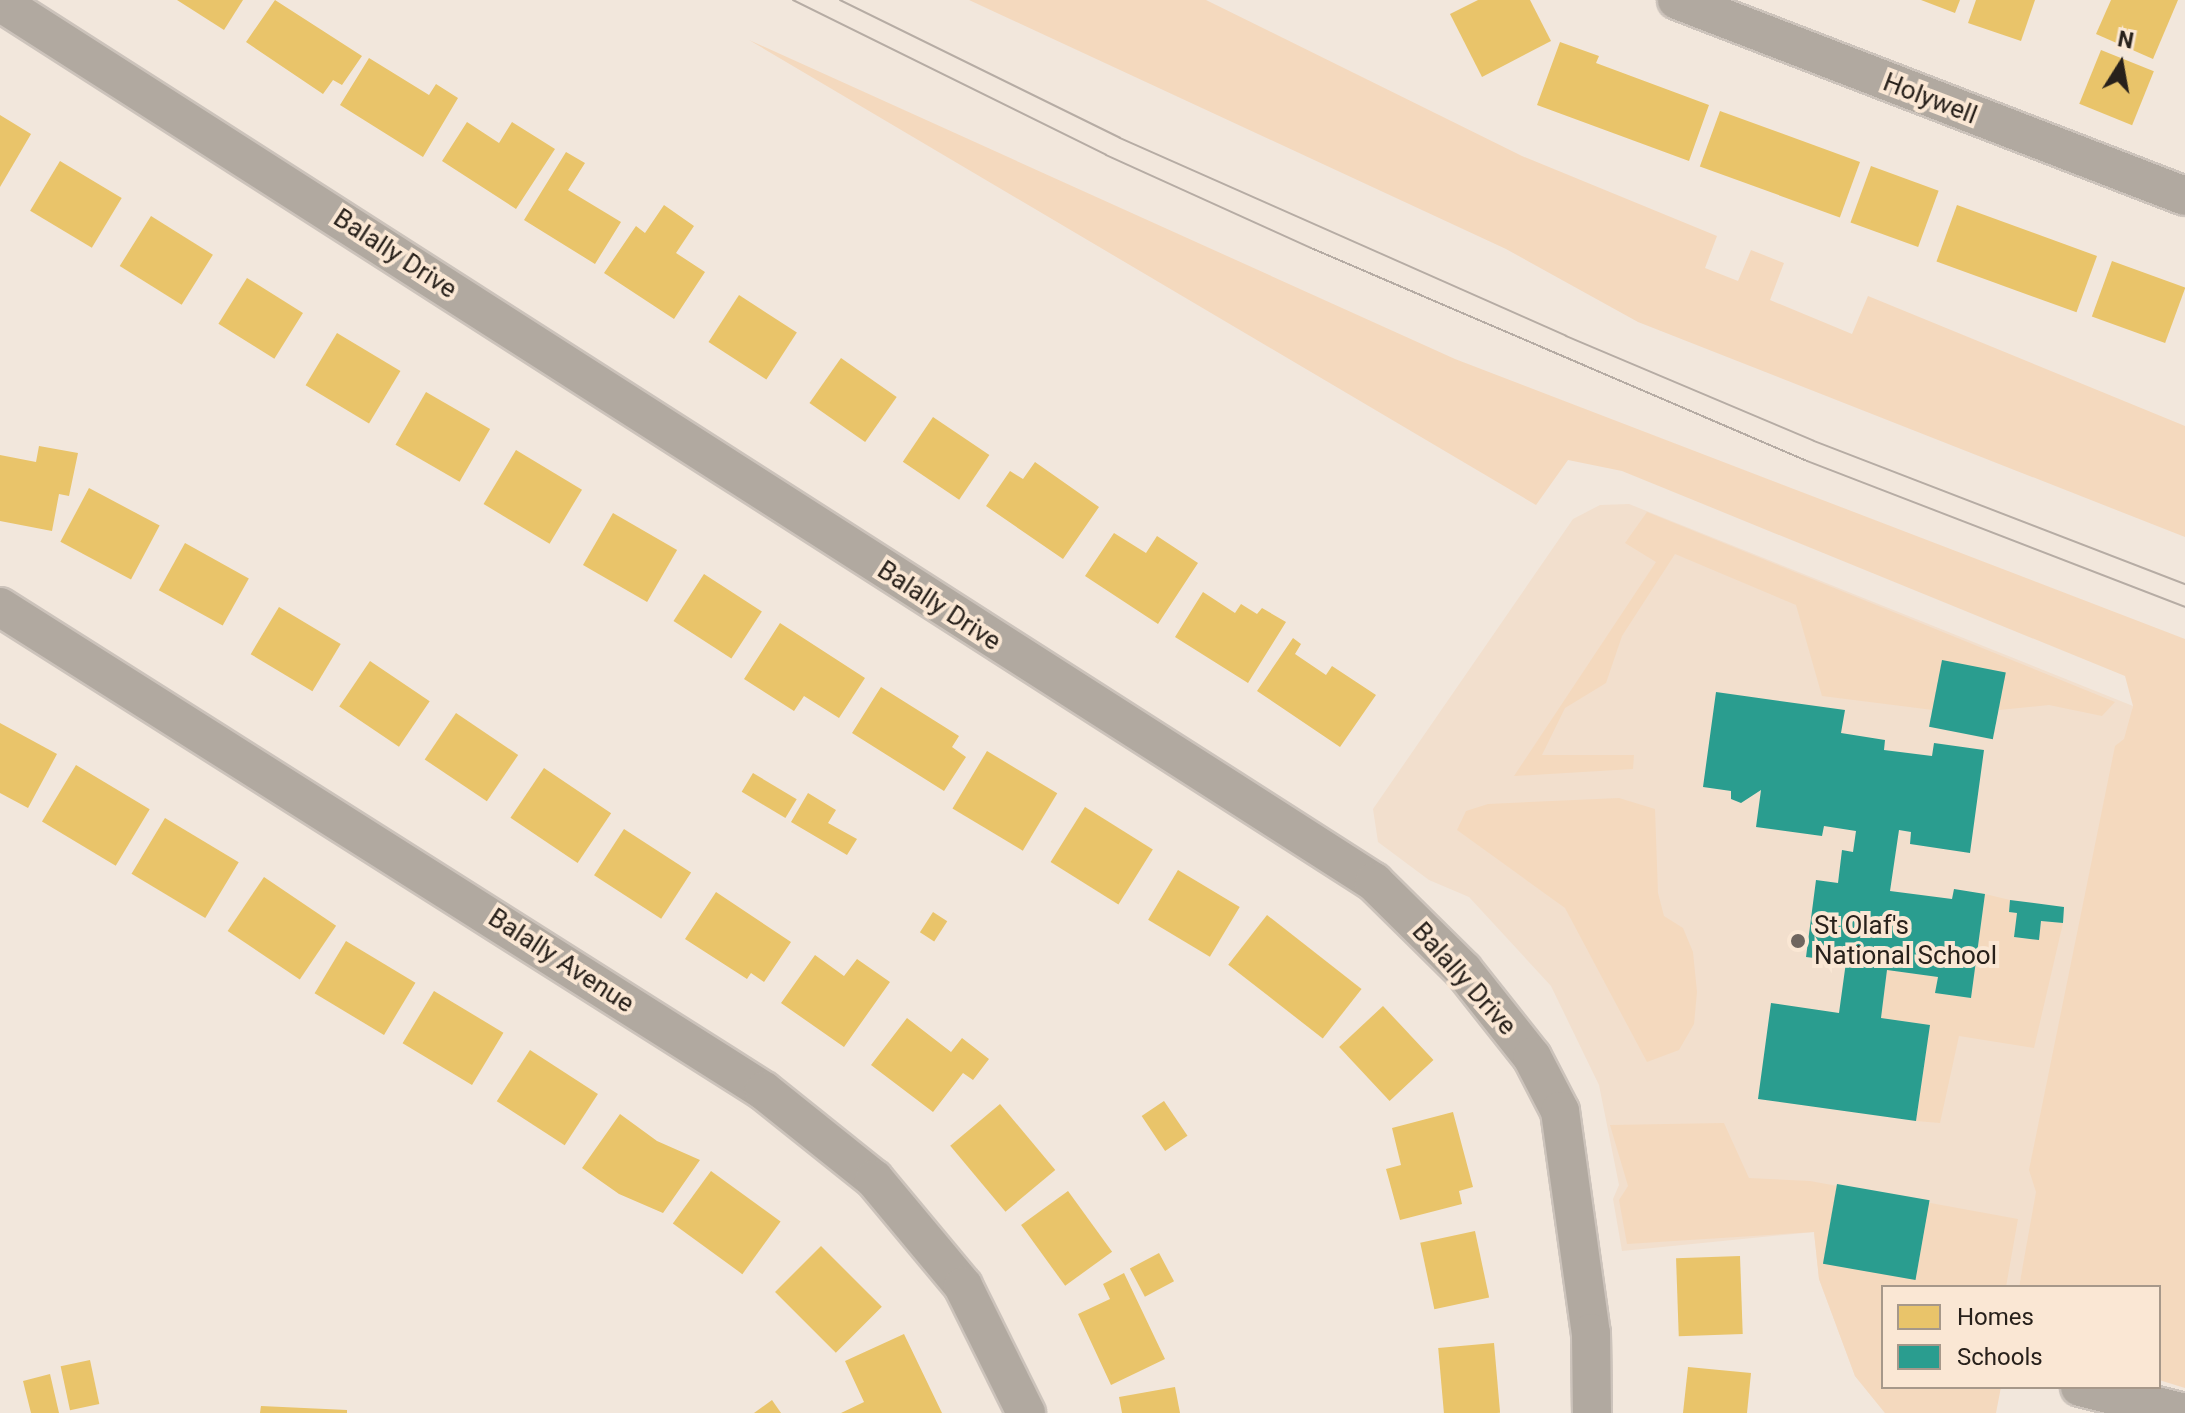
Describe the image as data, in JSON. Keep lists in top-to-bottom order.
{
  "streets": {
    "street": ["Holywell", "Balally Drive", "Balally Avenue"]
  },
  "places": ["St Olaf's National School"],
  "legend": ["Homes", "Schools"],
  "north": "top"
}
